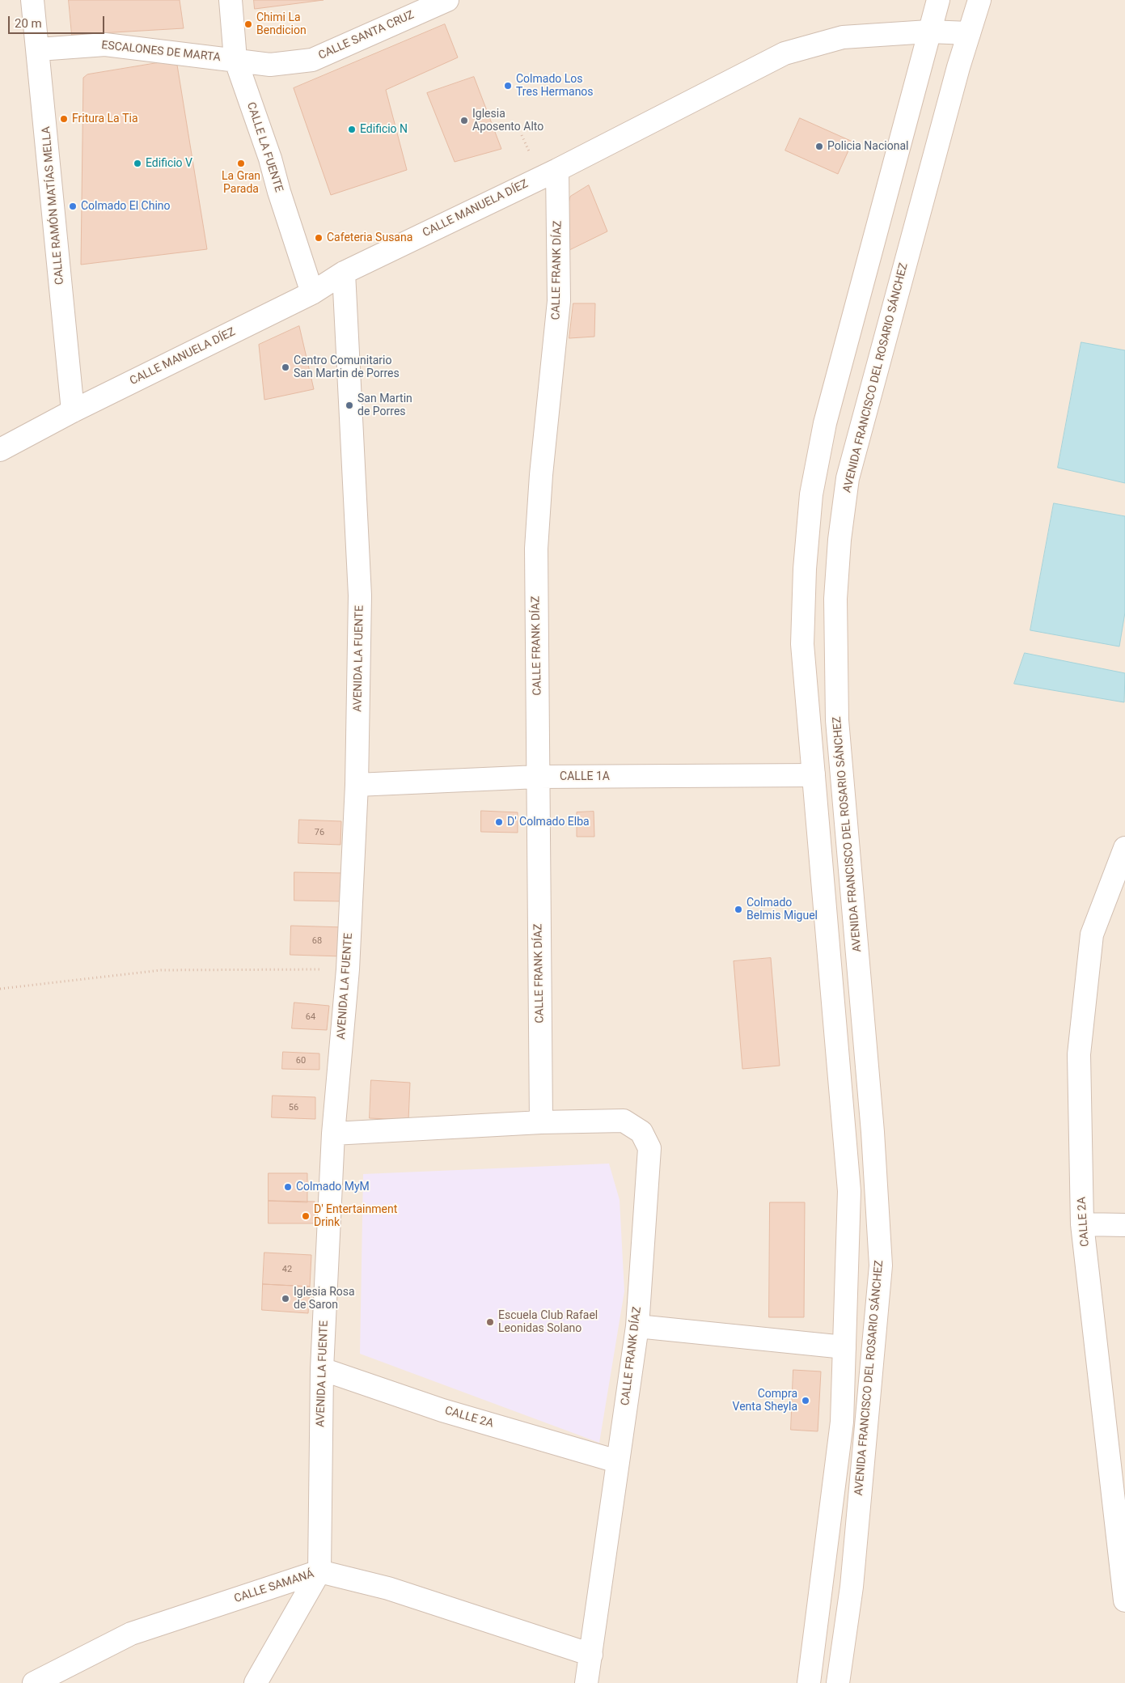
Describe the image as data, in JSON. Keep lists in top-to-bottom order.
{
  "streets": {
    "street": [
      "CALLE SANTA CRUZ",
      "ESCALONES DE MARTA",
      "CALLE LA FUENTE",
      "CALLE RAMÓN MATÍAS MELLA",
      "CALLE MANUELA DÍEZ",
      "CALLE FRANK DÍAZ",
      "AVENIDA FRANCISCO DEL ROSARIO SÁNCHEZ",
      "AVENIDA LA FUENTE",
      "CALLE 1A",
      "CALLE 2A",
      "CALLE SAMANÁ"
    ]
  },
  "crossings": [
    ["CALLE SANTA CRUZ", "ESCALONES DE MARTA"],
    ["CALLE SANTA CRUZ", "CALLE LA FUENTE"],
    ["ESCALONES DE MARTA", "CALLE LA FUENTE"],
    ["ESCALONES DE MARTA", "CALLE RAMÓN MATÍAS MELLA"],
    ["CALLE LA FUENTE", "CALLE MANUELA DÍEZ"],
    ["CALLE RAMÓN MATÍAS MELLA", "CALLE MANUELA DÍEZ"],
    ["CALLE MANUELA DÍEZ", "CALLE FRANK DÍAZ"],
    ["CALLE MANUELA DÍEZ", "AVENIDA FRANCISCO DEL ROSARIO SÁNCHEZ"],
    ["CALLE MANUELA DÍEZ", "AVENIDA LA FUENTE"],
    ["CALLE FRANK DÍAZ", "AVENIDA LA FUENTE"],
    ["CALLE FRANK DÍAZ", "CALLE 1A"],
    ["CALLE FRANK DÍAZ", "CALLE 2A"],
    ["CALLE FRANK DÍAZ", "CALLE SAMANÁ"],
    ["AVENIDA FRANCISCO DEL ROSARIO SÁNCHEZ", "CALLE 1A"],
    ["AVENIDA LA FUENTE", "CALLE 1A"],
    ["AVENIDA LA FUENTE", "CALLE 2A"],
    ["AVENIDA LA FUENTE", "CALLE SAMANÁ"]
  ],
  "places": [
    "Chimi La Bendicion",
    "Colmado Los Tres Hermanos",
    "Fritura La Tia",
    "Iglesia Aposento Alto",
    "Edificio N",
    "Policia Nacional",
    "Edificio V",
    "La Gran Parada",
    "Colmado El Chino",
    "Cafeteria Susana",
    "Centro Comunitario San Martin de Porres",
    "San Martin de Porres",
    "D' Colmado Elba",
    "Colmado Belmis Miguel",
    "Colmado MyM",
    "D' Entertainment Drink",
    "Iglesia Rosa de Saron",
    "Escuela Club Rafael Leonidas Solano",
    "Compra Venta Sheyla"
  ],
  "house_numbers": [
    "76",
    "68",
    "64",
    "60",
    "56",
    "42"
  ],
  "scale_bar": "20 m"
}
